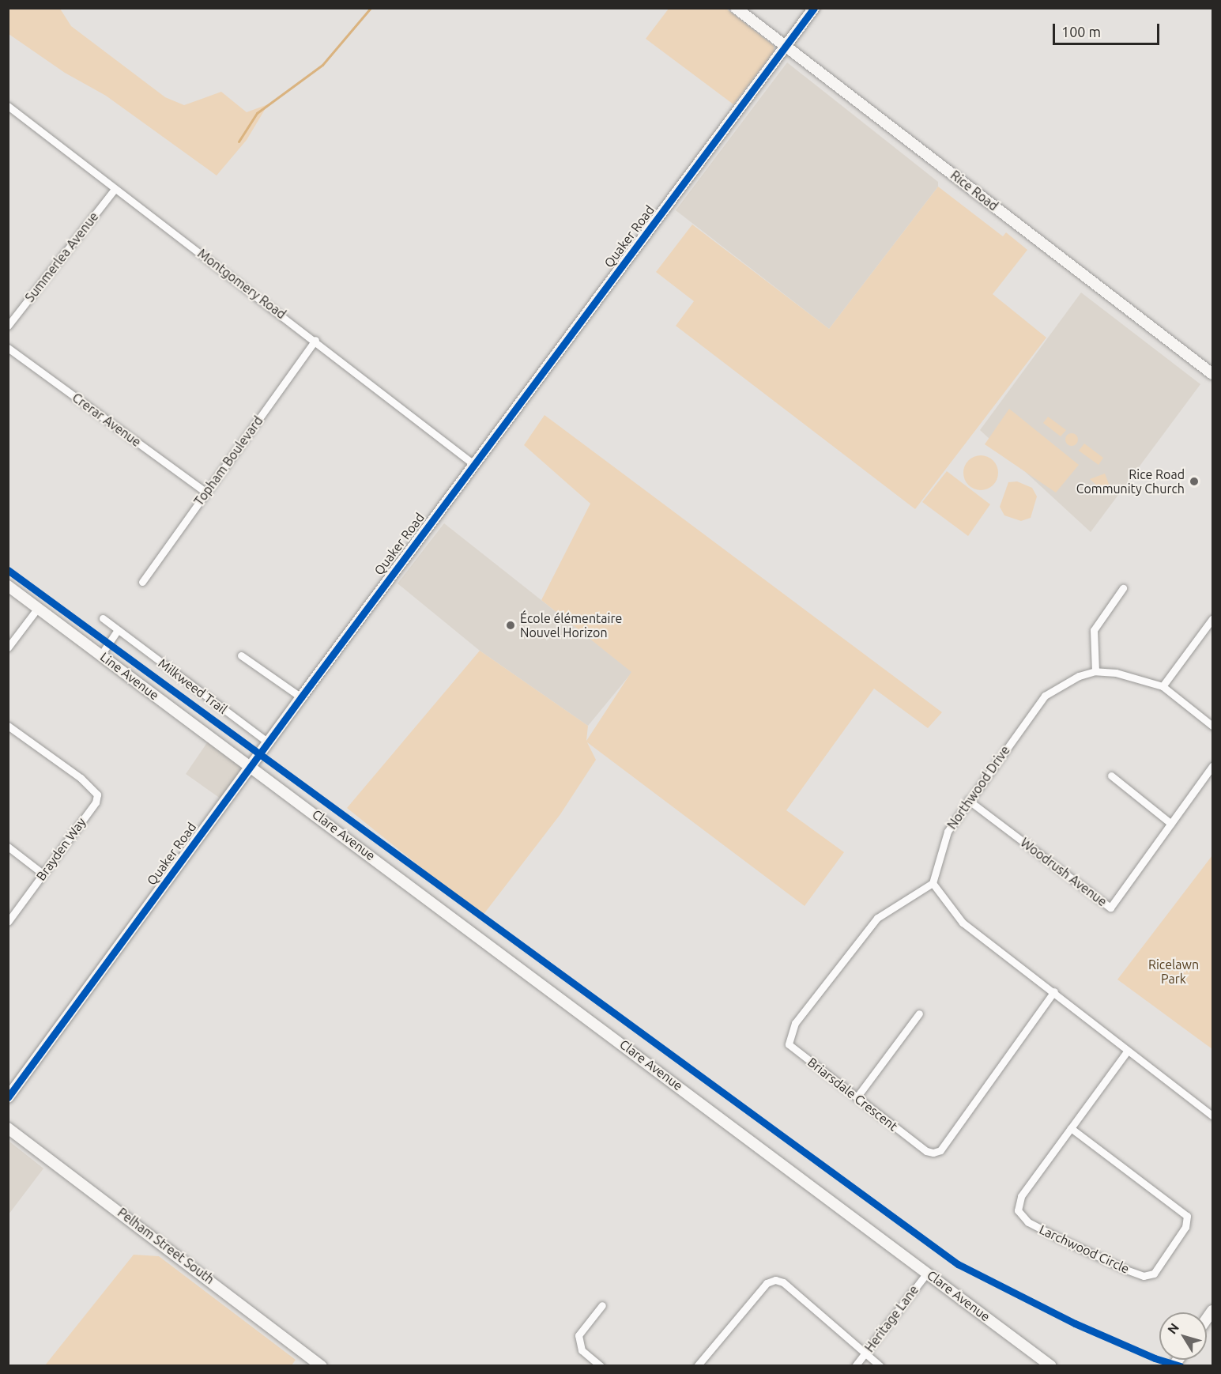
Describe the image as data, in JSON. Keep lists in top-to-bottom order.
{
  "streets": {
    "street": [
      "Rice Road",
      "Quaker Road",
      "Summerlea Avenue",
      "Montgomery Road",
      "Crerar Avenue",
      "Topham Boulevard",
      "Line Avenue",
      "Milkweed Trail",
      "Northwood Drive",
      "Clare Avenue",
      "Brayden Way",
      "Woodrush Avenue",
      "Briarsdale Crescent",
      "Pelham Street South",
      "Larchwood Circle",
      "Heritage Lane"
    ]
  },
  "crossings": [
    ["Rice Road", "Quaker Road"],
    ["Quaker Road", "Montgomery Road"],
    ["Quaker Road", "Line Avenue"],
    ["Quaker Road", "Milkweed Trail"],
    ["Quaker Road", "Clare Avenue"],
    ["Summerlea Avenue", "Montgomery Road"],
    ["Montgomery Road", "Topham Boulevard"],
    ["Crerar Avenue", "Topham Boulevard"],
    ["Line Avenue", "Clare Avenue"],
    ["Northwood Drive", "Woodrush Avenue"],
    ["Northwood Drive", "Briarsdale Crescent"],
    ["Clare Avenue", "Heritage Lane"]
  ],
  "parks": ["Ricelawn Park"],
  "places": ["Rice Road Community Church", "École élémentaire Nouvel Horizon"],
  "scale_bar": "100 m",
  "north": "top left"
}
